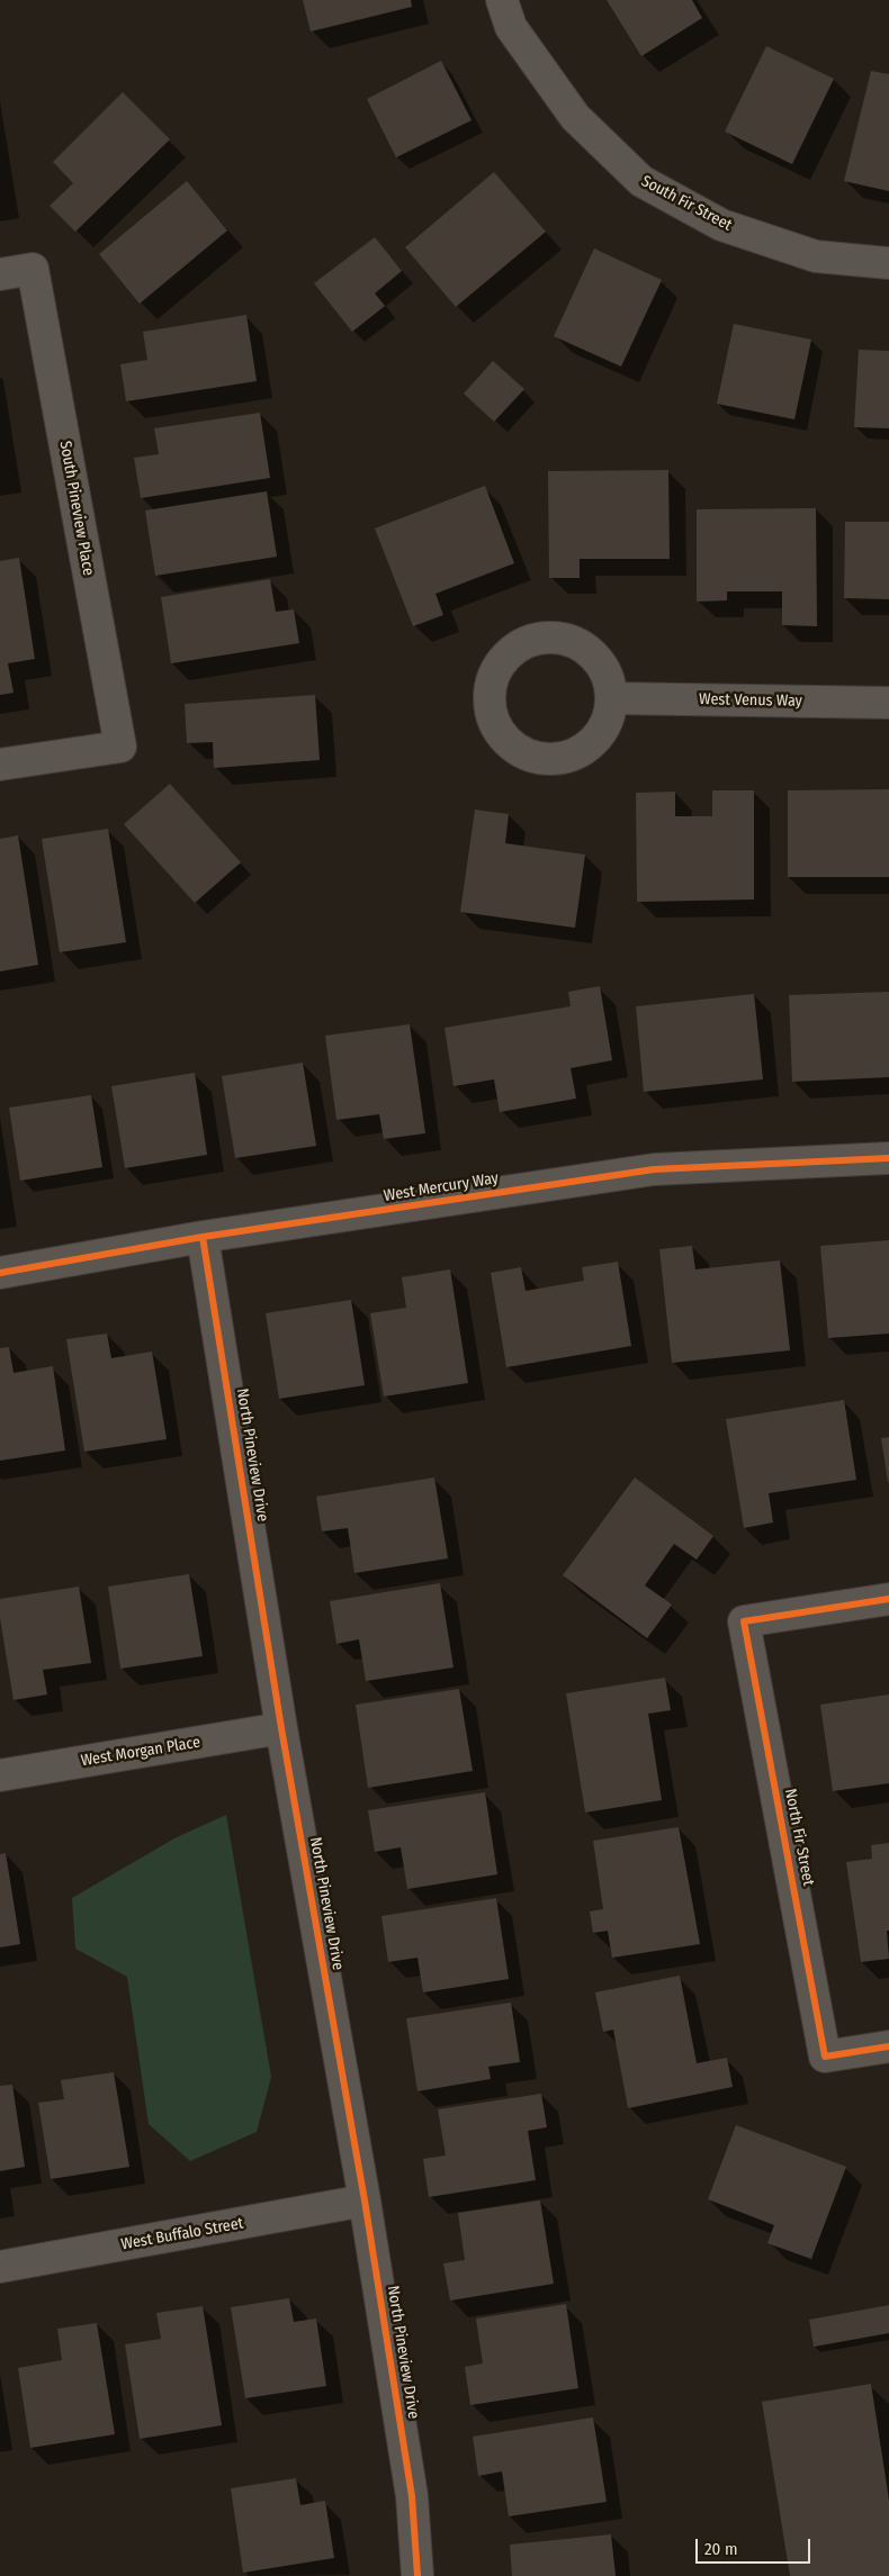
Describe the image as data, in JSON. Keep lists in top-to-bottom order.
{
  "streets": {
    "street": [
      "South Fir Street",
      "South Pineview Place",
      "West Venus Way",
      "West Mercury Way",
      "North Pineview Drive",
      "West Morgan Place",
      "North Fir Street",
      "West Buffalo Street"
    ]
  },
  "crossings": [
    ["West Mercury Way", "North Pineview Drive"],
    ["North Pineview Drive", "West Morgan Place"],
    ["North Pineview Drive", "West Buffalo Street"]
  ],
  "scale_bar": "20 m"
}
